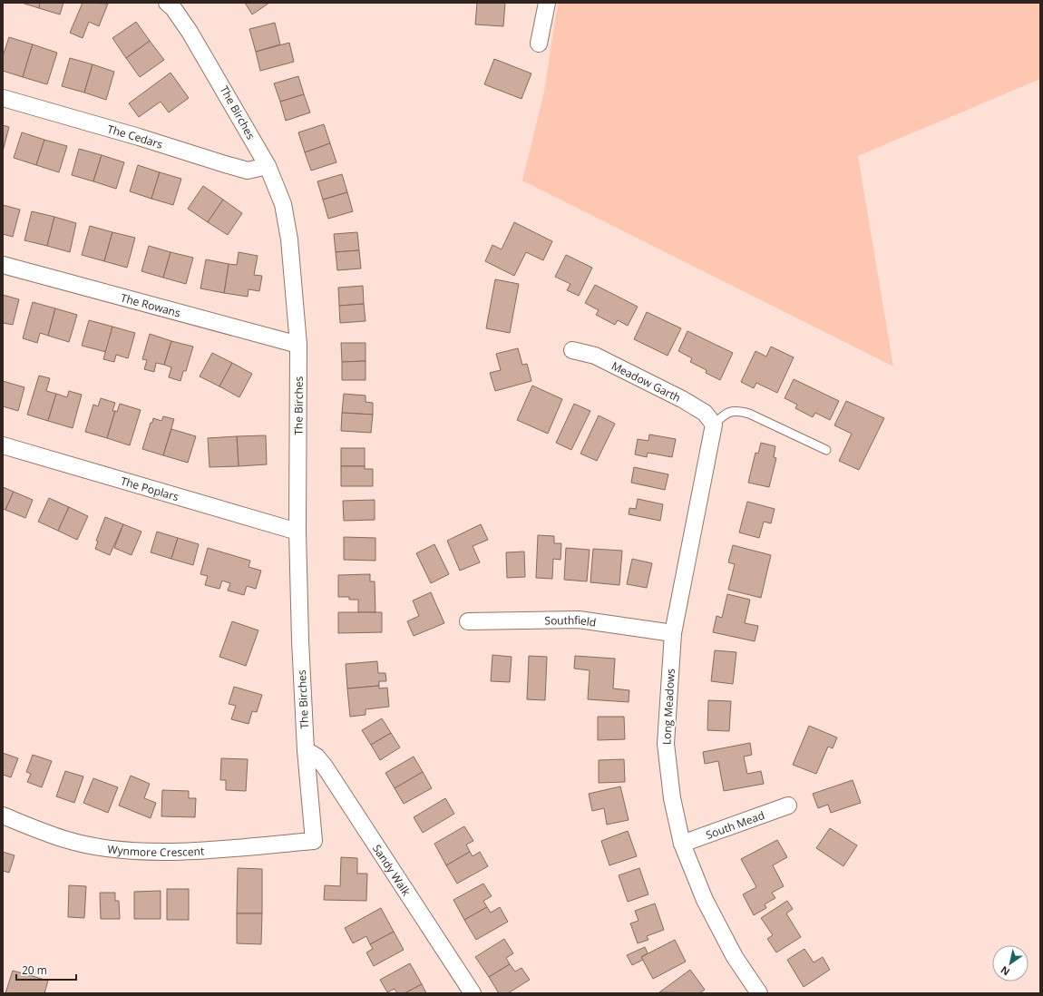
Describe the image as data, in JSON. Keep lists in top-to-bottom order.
{
  "streets": {
    "street": [
      "The Birches",
      "The Cedars",
      "The Rowans",
      "Meadow Garth",
      "The Poplars",
      "Southfield",
      "Long Meadows",
      "South Mead",
      "Wynmore Crescent",
      "Sandy Walk"
    ]
  },
  "crossings": [
    ["The Birches", "The Cedars"],
    ["The Birches", "The Rowans"],
    ["The Birches", "The Poplars"],
    ["The Birches", "Wynmore Crescent"],
    ["The Birches", "Sandy Walk"],
    ["Meadow Garth", "Long Meadows"],
    ["Southfield", "Long Meadows"],
    ["Long Meadows", "South Mead"]
  ],
  "scale_bar": "20 m",
  "north": "bottom left"
}
